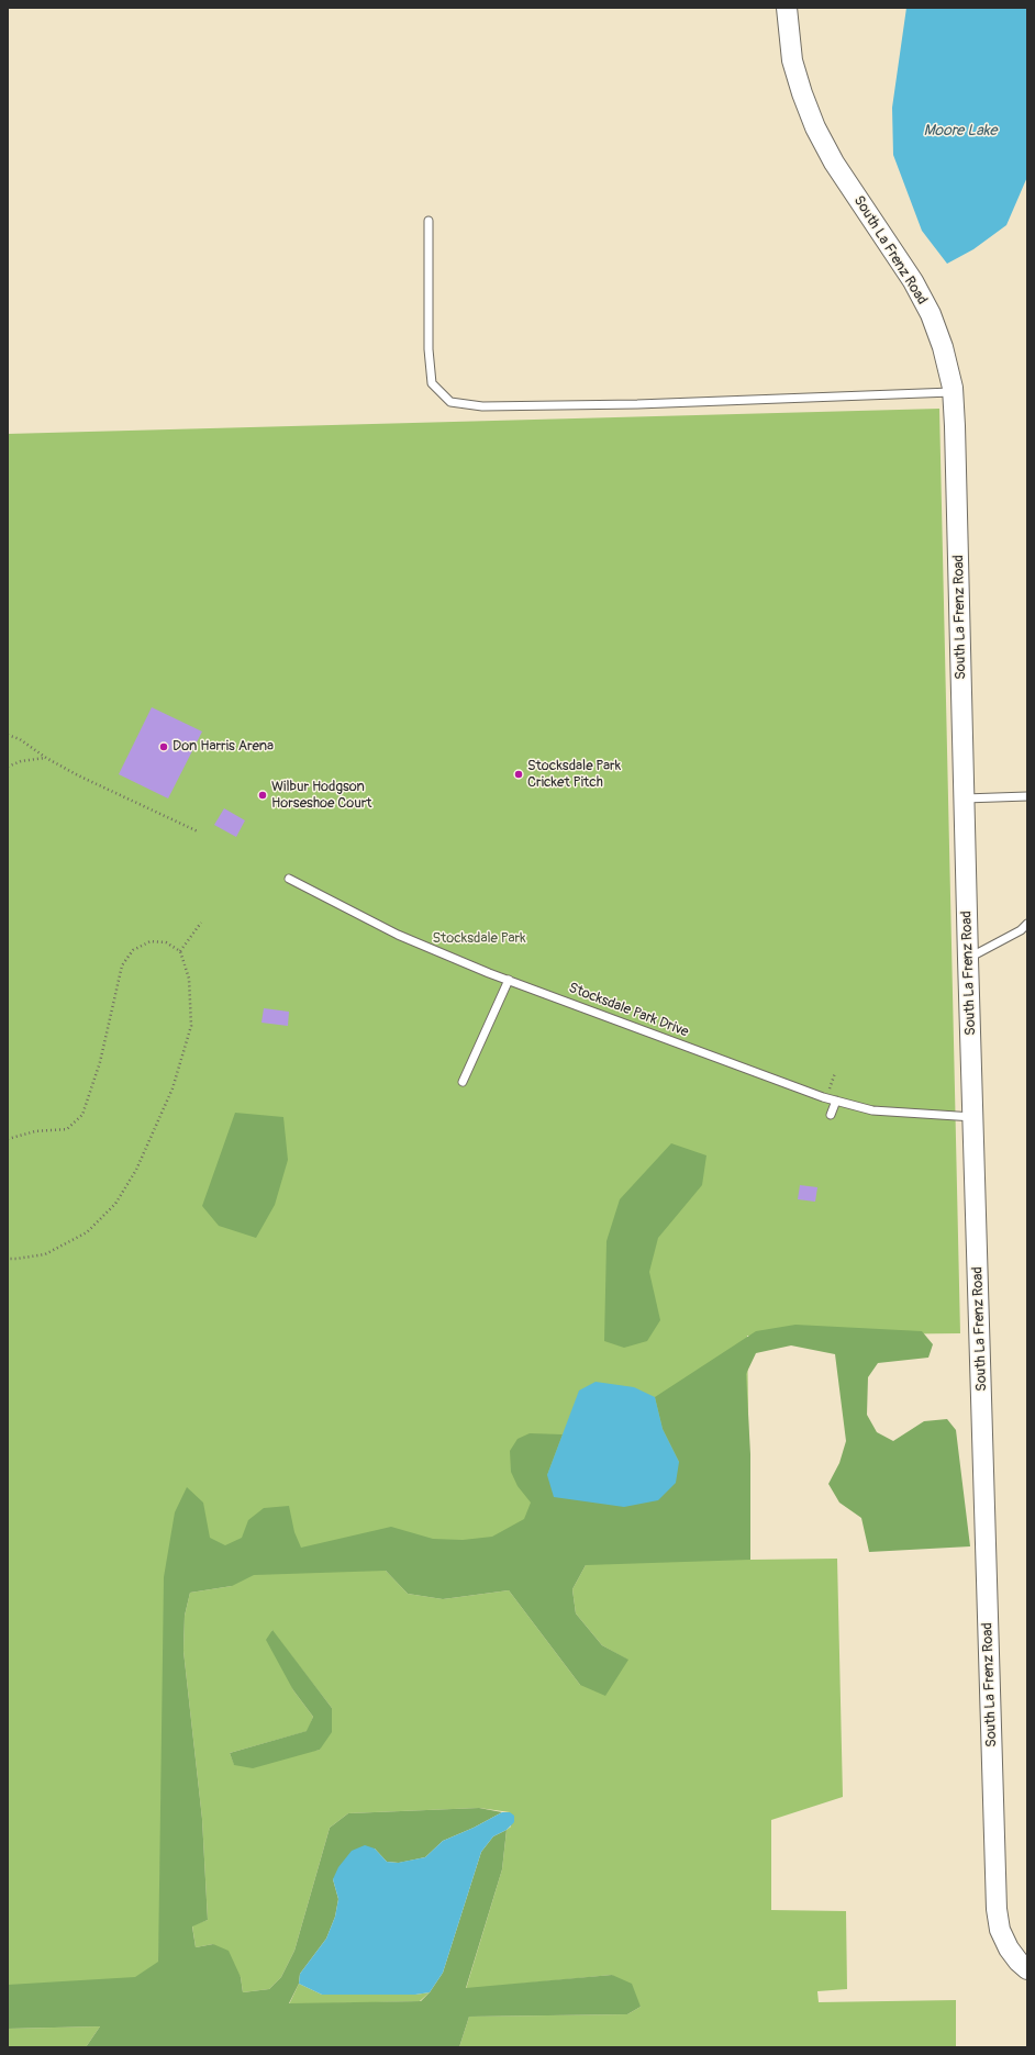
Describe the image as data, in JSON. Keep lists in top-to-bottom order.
{
  "streets": {
    "street": ["South La Frenz Road"],
    "lane": ["Stocksdale Park Drive"]
  },
  "crossings": [
    ["South La Frenz Road", "Stocksdale Park Drive"]
  ],
  "water": ["Moore Lake"],
  "parks": ["Stocksdale Park"],
  "places": ["Don Harris Arena", "Stocksdale Park Cricket Pitch", "Wilbur Hodgson Horseshoe Court"]
}
